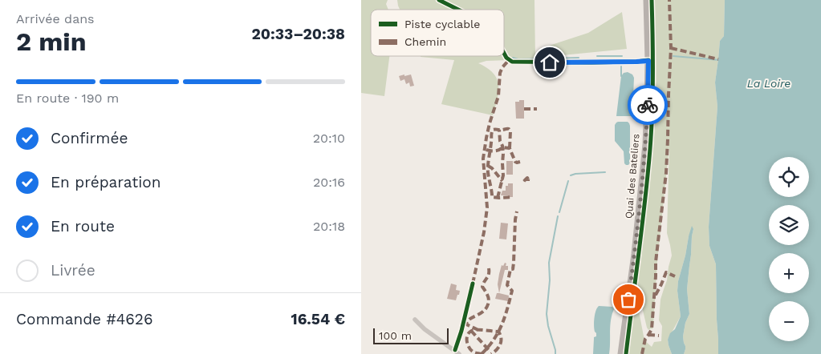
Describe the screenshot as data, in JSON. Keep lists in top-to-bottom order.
{
  "streets": {
    "main road": ["Quai des Bateliers"]
  },
  "water": ["La Loire"],
  "legend": ["Piste cyclable", "Chemin"],
  "scale_bar": "100 m",
  "page": {
    "heading": ["2 min", "Arrivée dans", "20:33–20:38"],
    "panel": ["Commande #4626", "16.54 €"],
    "bar": "En route · 190 m",
    "list": [
      ["Confirmée", "20:10"],
      ["En préparation", "20:16"],
      ["En route", "20:18"],
      "Livrée"
    ],
    "map_buttons": ["+", "−"],
    "scale": "100 m"
  }
}
